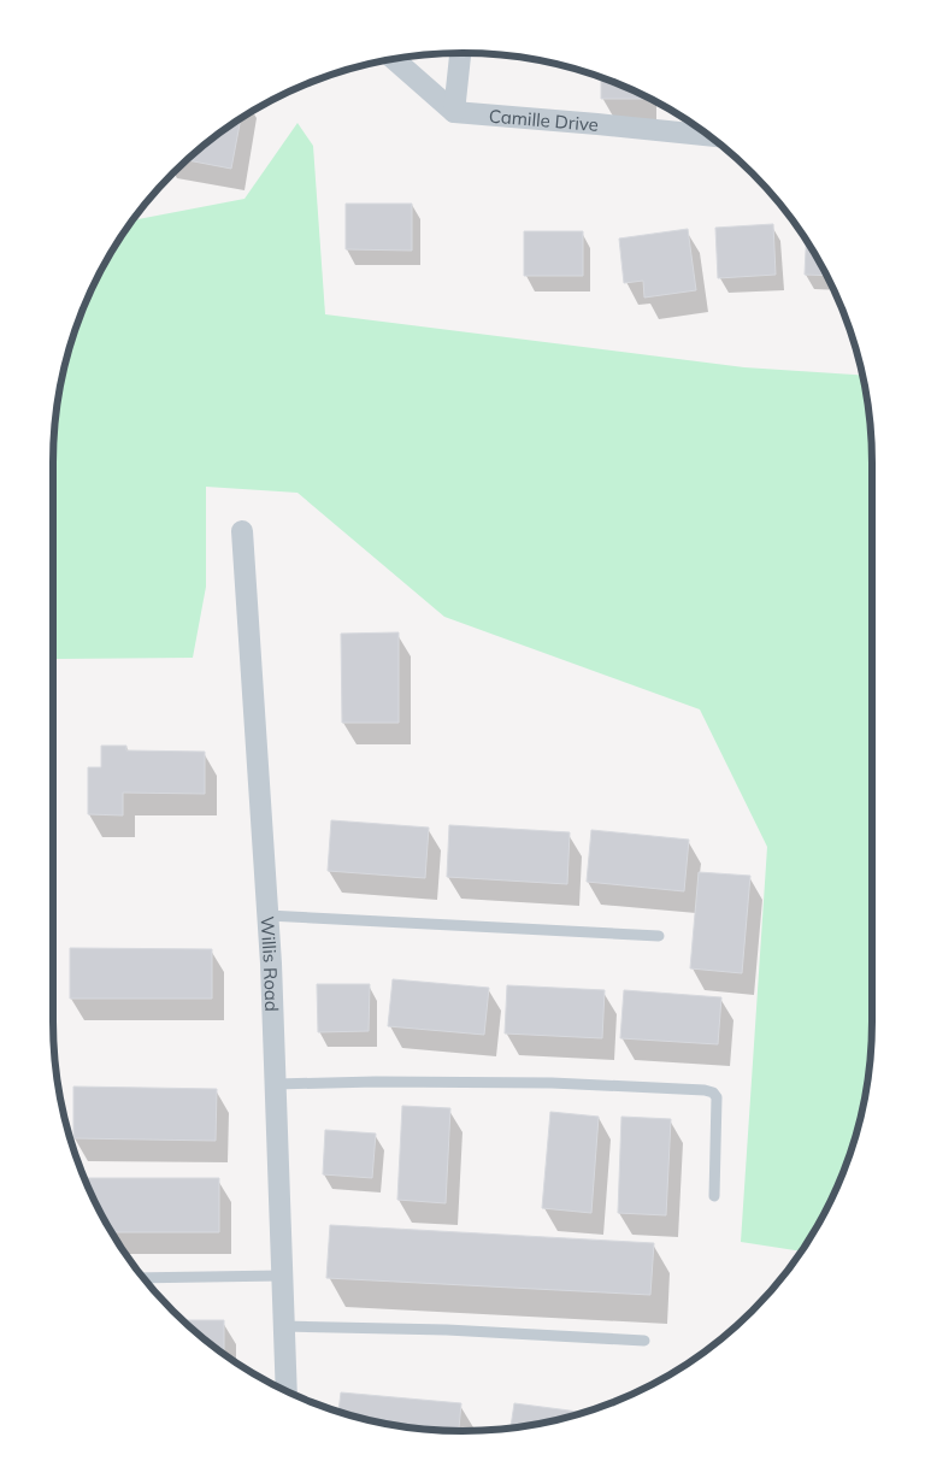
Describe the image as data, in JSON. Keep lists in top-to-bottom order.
{
  "streets": {
    "street": ["Camille Drive", "Willis Road"]
  }
}
